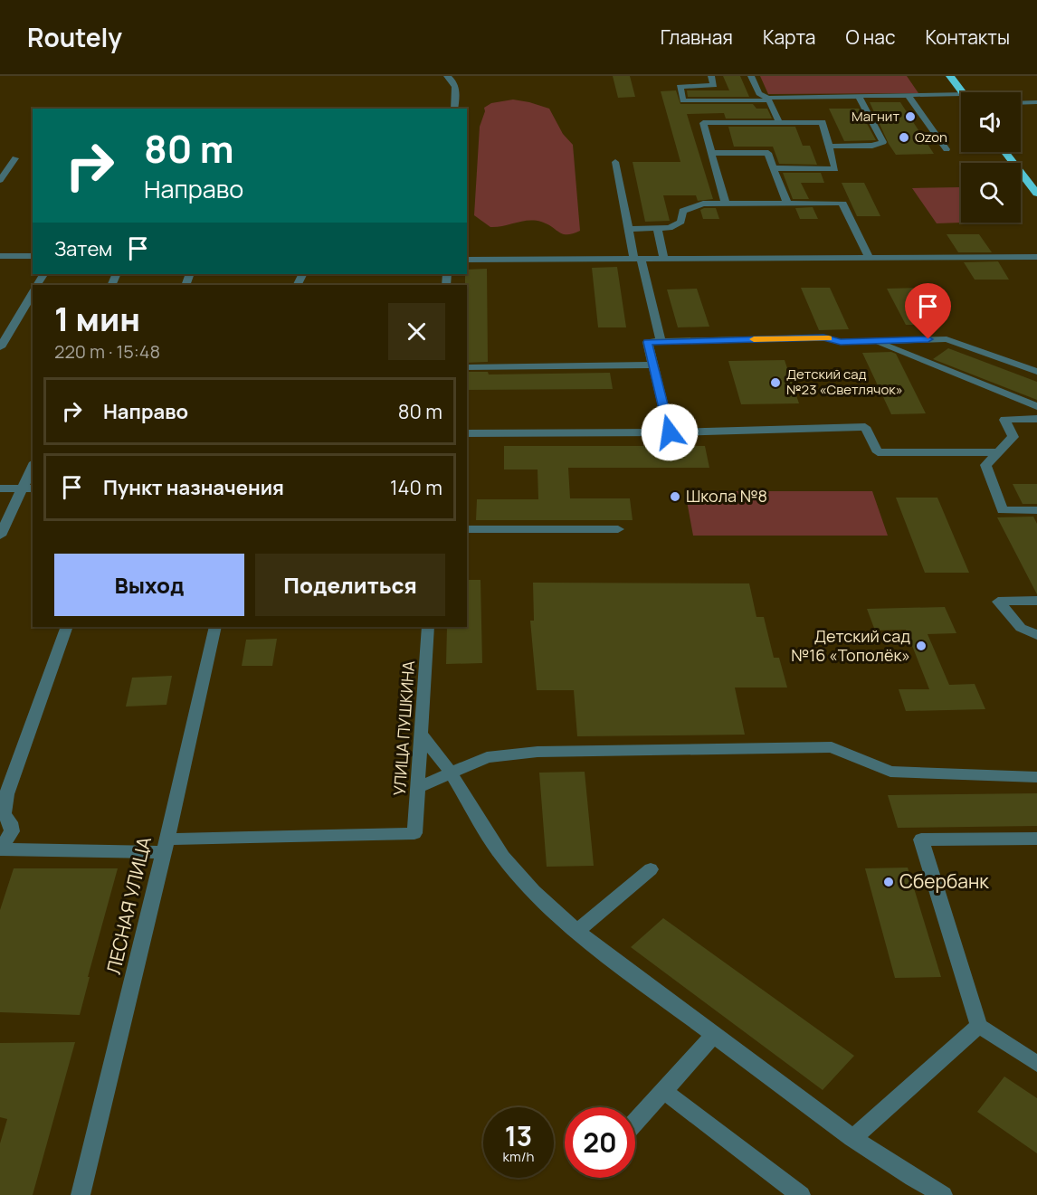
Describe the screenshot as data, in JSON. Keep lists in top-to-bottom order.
{
  "streets": {
    "street": ["УЛИЦА ПУШКИНА", "ЛЕСНАЯ УЛИЦА"]
  },
  "crossings": [
    ["УЛИЦА ПУШКИНА", "ЛЕСНАЯ УЛИЦА"]
  ],
  "places": [
    "Магнит",
    "Ozon",
    "Детский сад №23 «Светлячок»",
    "Школа №8",
    "Детский сад №16 «Тополёк»",
    "Сбербанк"
  ],
  "page": {
    "header": "Routely",
    "nav": [
      "Главная",
      "Карта",
      "О нас",
      "Контакты"
    ],
    "turn": ["80 m", "Направо"],
    "then": "Затем",
    "heading": ["1 мин", "220 m · 15:48"],
    "list": [
      {
        "name": "Направо",
        "value": "80 m"
      },
      {
        "name": "Пункт назначения",
        "value": "140 m"
      }
    ],
    "buttons": ["Выход", "Поделиться"],
    "speed": "13 km/h",
    "limit": "20"
  }
}
